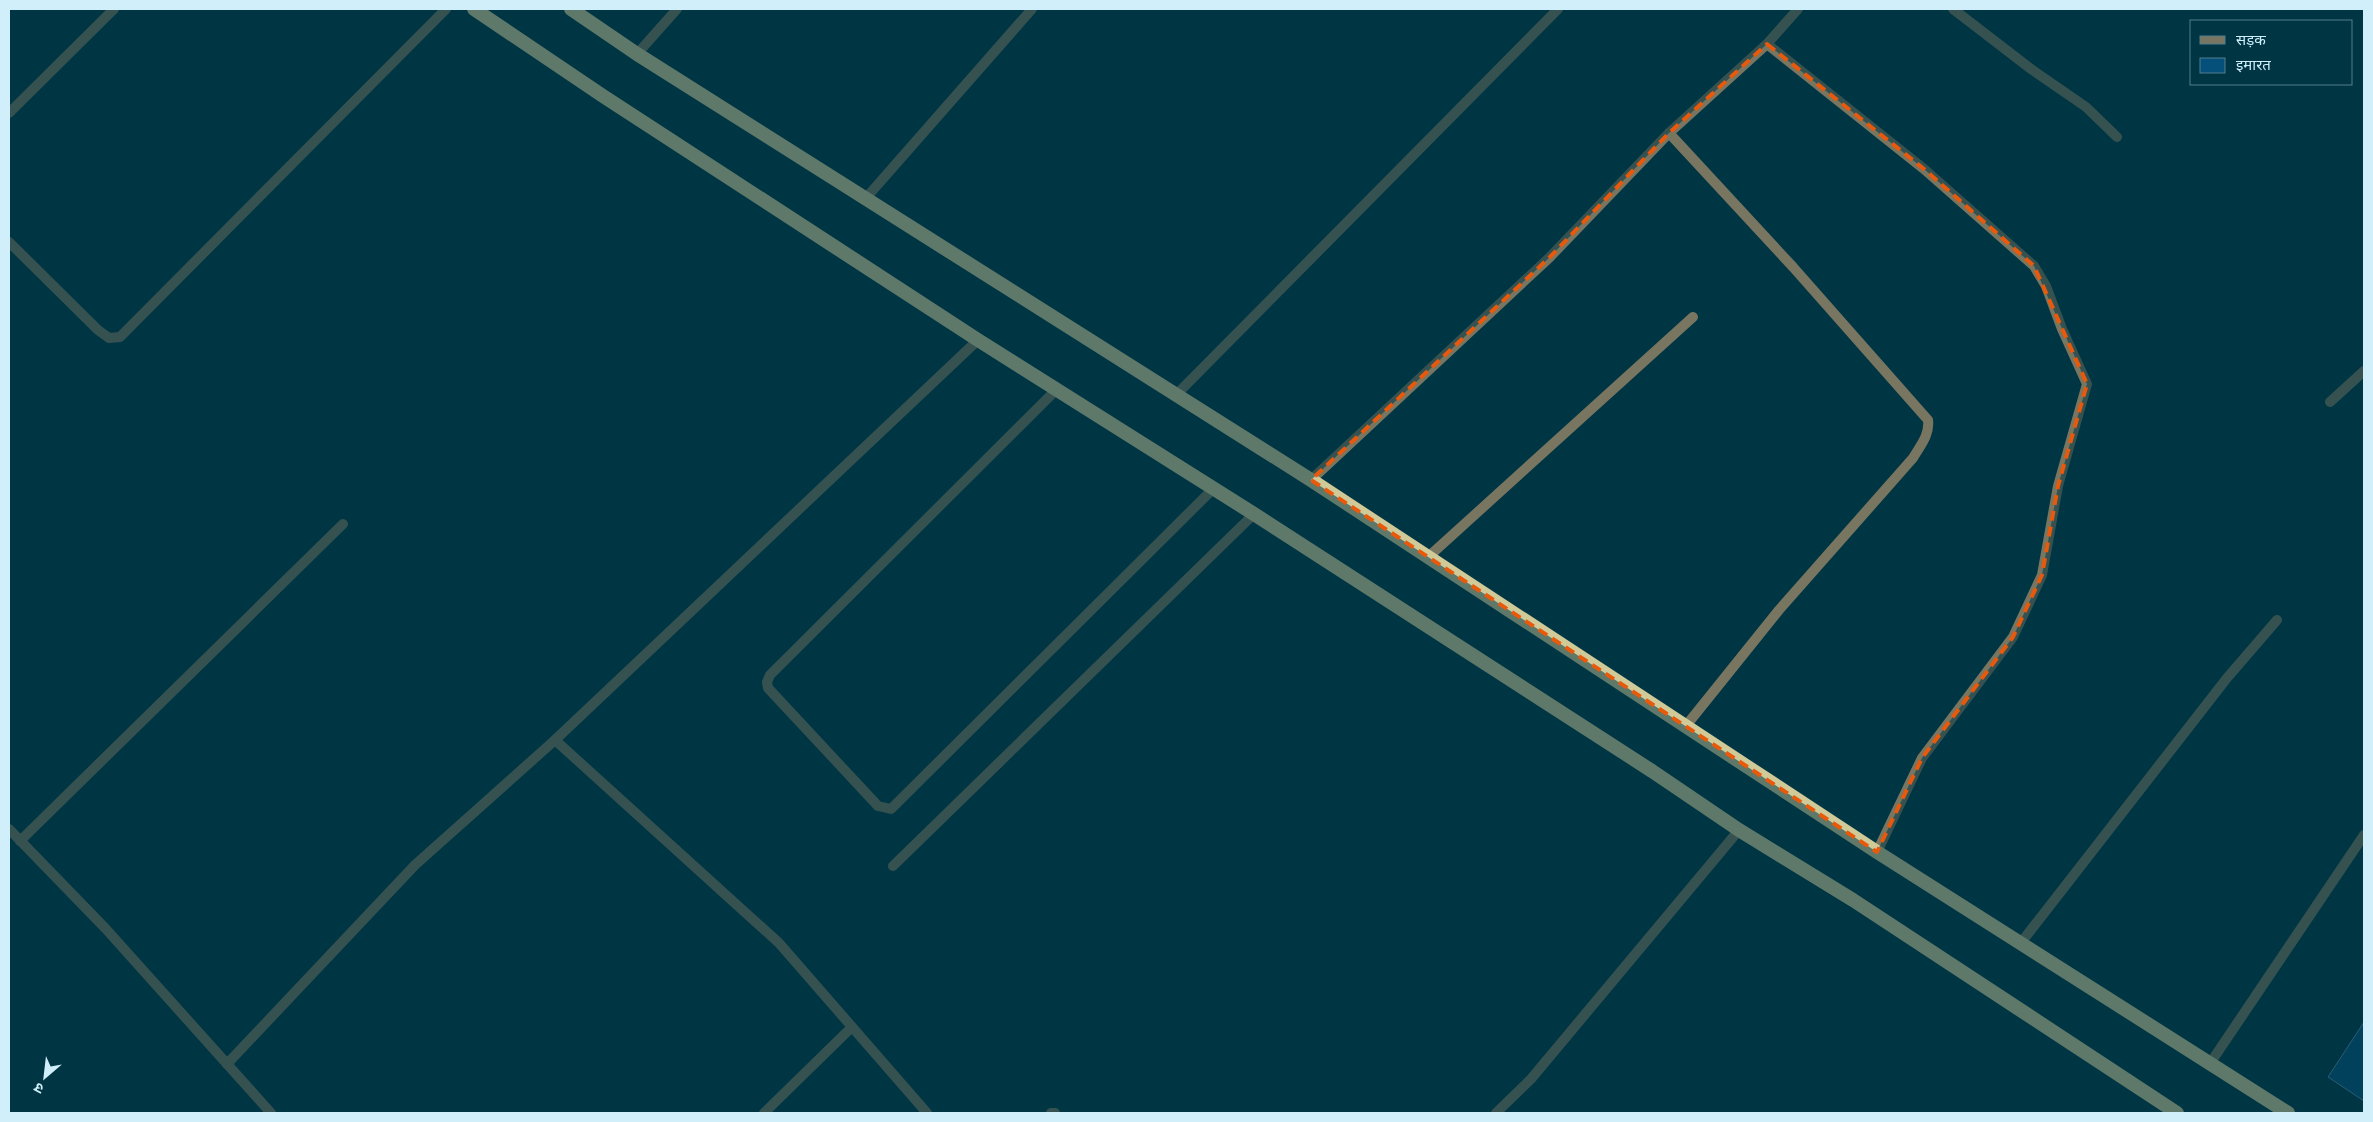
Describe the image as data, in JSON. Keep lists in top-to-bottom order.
{
  "legend": ["सड़क", "इमारत"],
  "north": "bottom left"
}
